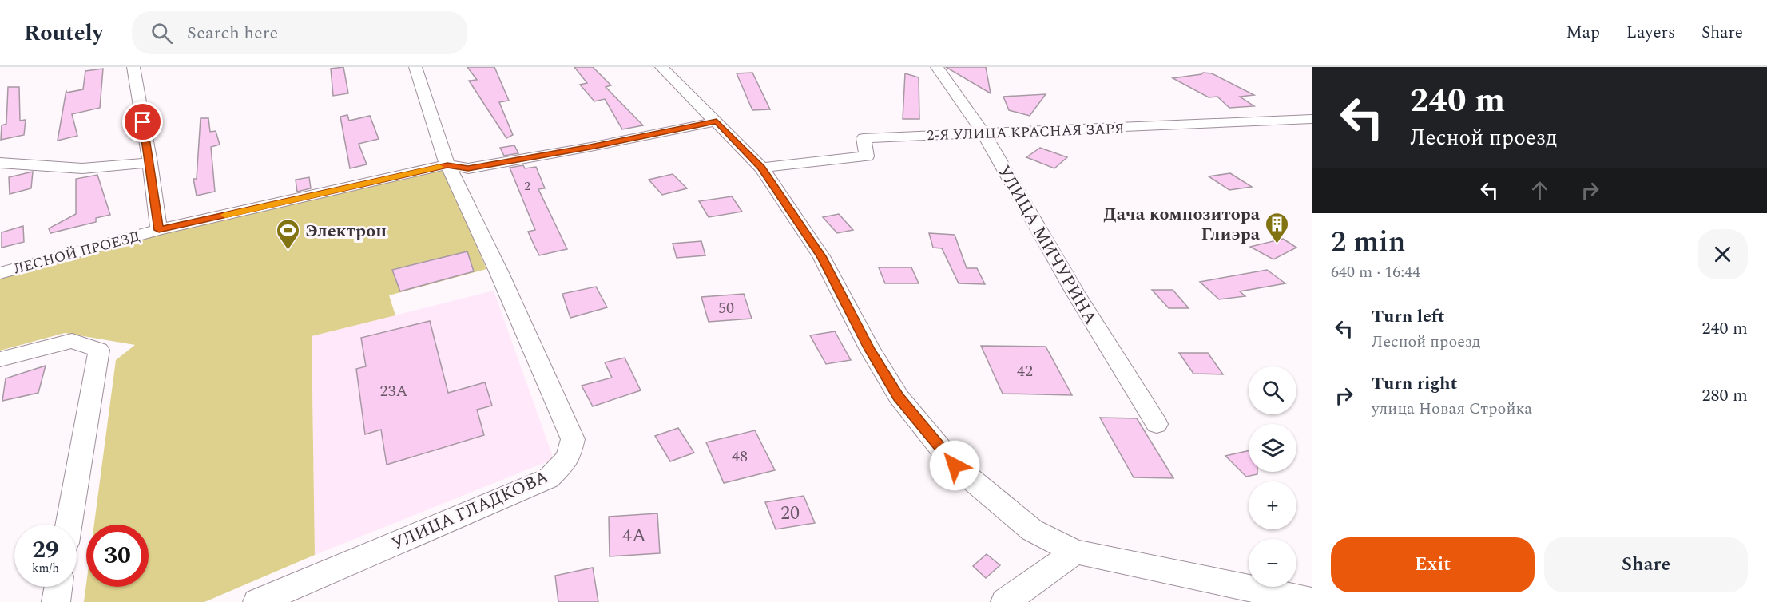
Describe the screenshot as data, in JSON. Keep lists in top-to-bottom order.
{
  "streets": {
    "street": [
      "2-Я УЛИЦА КРАСНАЯ ЗАРЯ",
      "УЛИЦА МИЧУРИНА",
      "ЛЕСНОЙ ПРОЕЗД",
      "УЛИЦА ГЛАДКОВА"
    ]
  },
  "crossings": [
    ["2-Я УЛИЦА КРАСНАЯ ЗАРЯ", "УЛИЦА МИЧУРИНА"],
    ["ЛЕСНОЙ ПРОЕЗД", "УЛИЦА ГЛАДКОВА"]
  ],
  "places": {
    "building": ["Дача композитора Глиэра"],
    "sports": ["Электрон"]
  },
  "house_numbers": [
    "2",
    "50",
    "42",
    "23А",
    "48",
    "20",
    "4А"
  ],
  "page": {
    "header": "Routely",
    "search": "Search here",
    "nav": ["Map", "Layers", "Share"],
    "turn": ["240 m", "Лесной проезд"],
    "heading": ["2 min", "640 m · 16:44"],
    "list": [
      {
        "name": "Turn left",
        "note": "Лесной проезд",
        "value": "240 m"
      },
      {
        "name": "Turn right",
        "note": "улица Новая Стройка",
        "value": "280 m"
      }
    ],
    "map_buttons": ["+", "−"],
    "speed": "29 km/h",
    "limit": "30",
    "buttons": ["Exit", "Share"]
  }
}
